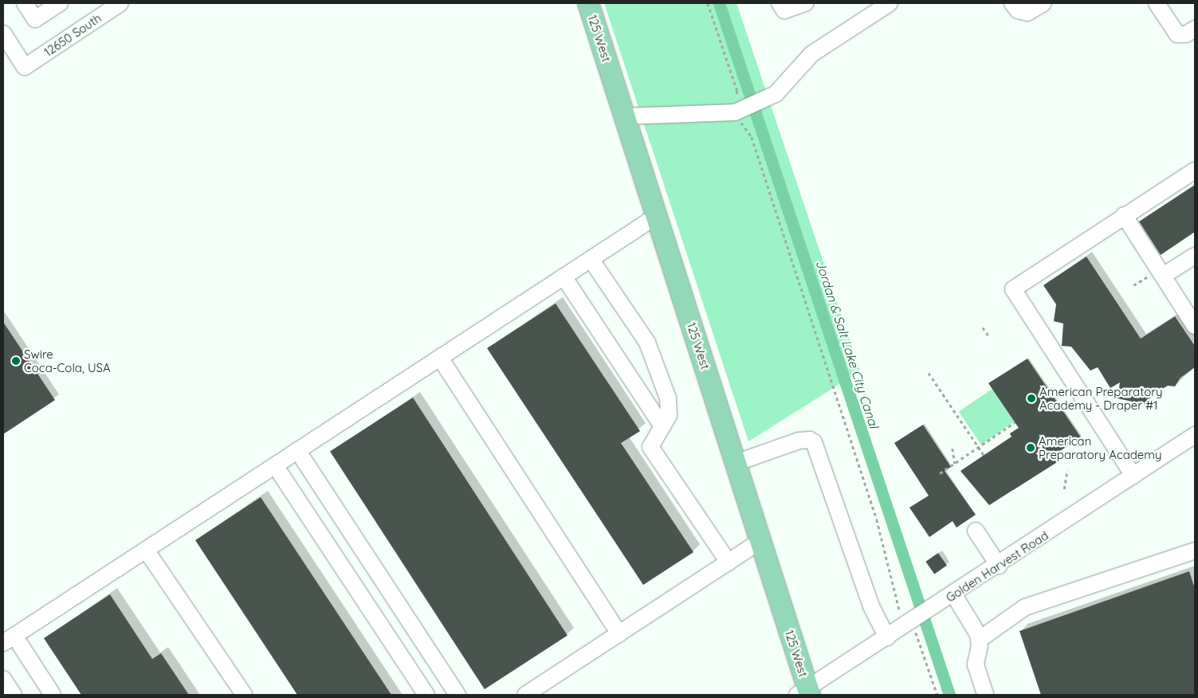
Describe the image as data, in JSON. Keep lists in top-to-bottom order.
{
  "streets": {
    "main road": ["125 West"],
    "street": ["12650 South", "Golden Harvest Road"]
  },
  "crossings": [
    ["125 West", "Golden Harvest Road"]
  ],
  "water": ["Jordan & Salt Lake City Canal"],
  "places": ["Swire Coca-Cola, USA", "American Preparatory Academy - Draper #1", "American Preparatory Academy"]
}
